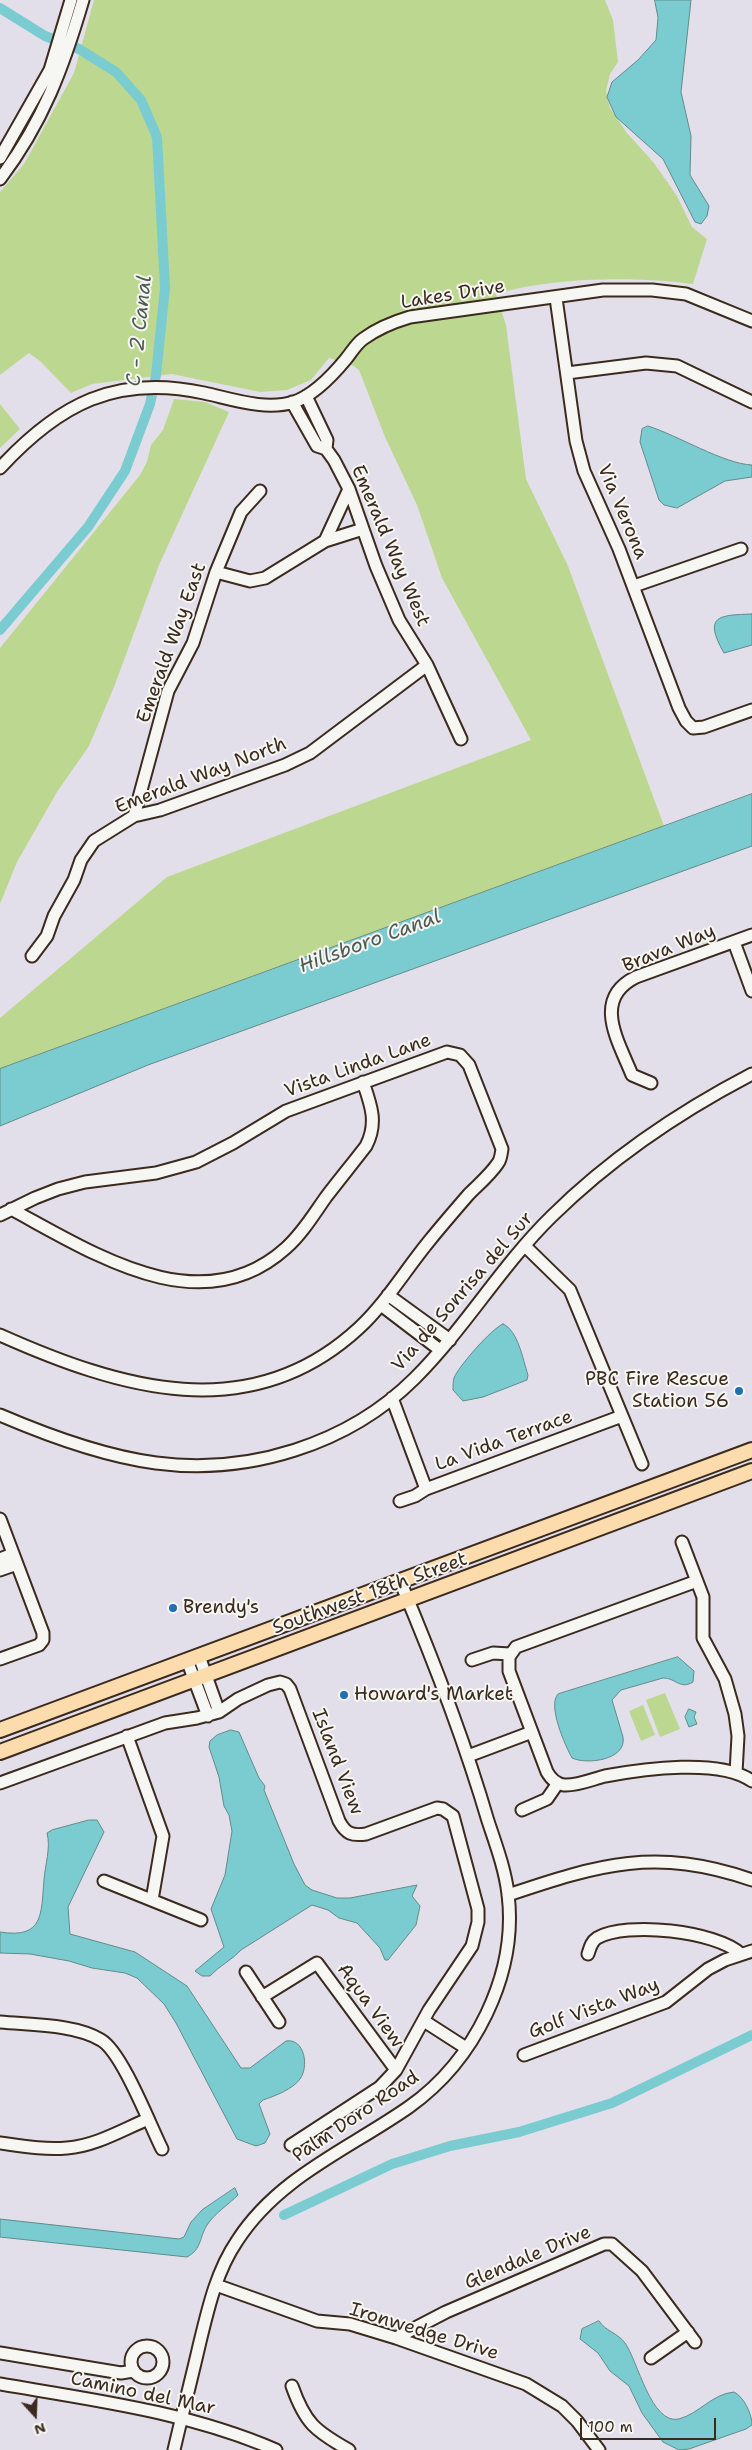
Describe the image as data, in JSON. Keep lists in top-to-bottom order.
{
  "streets": {
    "main road": ["Southwest 18th Street"],
    "street": [
      "Lakes Drive",
      "Via Verona",
      "Emerald Way West",
      "Emerald Way East",
      "Emerald Way North",
      "Brava Way",
      "Vista Linda Lane",
      "Via de Sonrisa del Sur",
      "La Vida Terrace",
      "Island View",
      "Aqua View",
      "Golf Vista Way",
      "Palm Doro Road",
      "Glendale Drive",
      "Ironwedge Drive",
      "Camino del Mar"
    ]
  },
  "crossings": [
    ["Lakes Drive", "Via Verona"],
    ["Lakes Drive", "Emerald Way West"],
    ["Emerald Way West", "Emerald Way North"],
    ["Emerald Way East", "Emerald Way North"],
    ["Via de Sonrisa del Sur", "La Vida Terrace"],
    ["Southwest 18th Street", "Palm Doro Road"],
    ["Island View", "Aqua View"],
    ["Palm Doro Road", "Ironwedge Drive"],
    ["Palm Doro Road", "Camino del Mar"],
    ["Glendale Drive", "Ironwedge Drive"]
  ],
  "water": ["C - 2 Canal", "Hillsboro Canal"],
  "places": ["PBC Fire Rescue Station 56", "Brendy's", "Howard's Market"],
  "scale_bar": "100 m",
  "north": "bottom"
}
